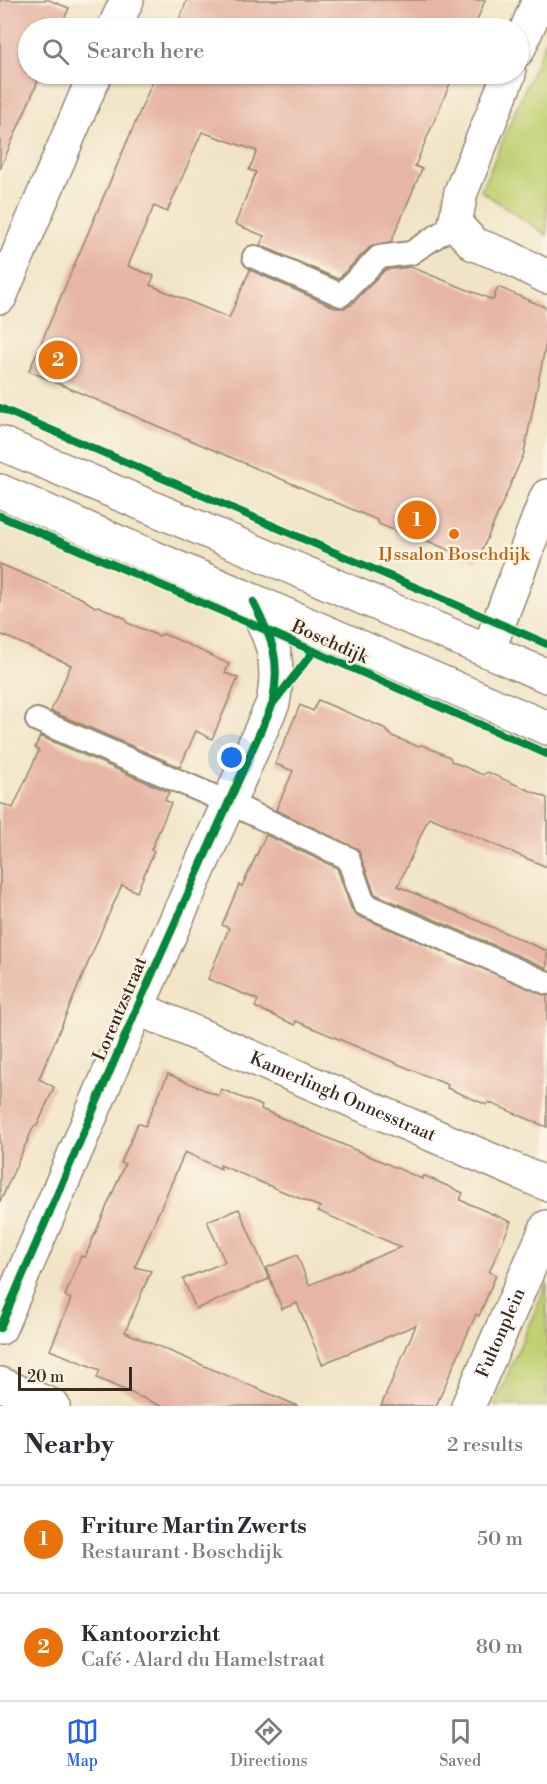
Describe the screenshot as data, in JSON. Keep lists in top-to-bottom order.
{
  "streets": {
    "street": [
      "Boschdijk",
      "Lorentzstraat",
      "Kamerlingh Onnesstraat",
      "Fultonplein"
    ]
  },
  "crossings": [
    ["Boschdijk", "Lorentzstraat"],
    ["Lorentzstraat", "Kamerlingh Onnesstraat"]
  ],
  "places": ["IJssalon Boschdijk"],
  "scale_bar": "20 m",
  "page": {
    "search": "Search here",
    "pins": ["2", "1"],
    "scale": "20 m",
    "heading": ["Nearby", "2 results"],
    "list": [
      {
        "mark": "1",
        "name": "Friture Martin Zwerts",
        "note": "Restaurant · Boschdijk",
        "value": "50 m"
      },
      {
        "mark": "2",
        "name": "Kantoorzicht",
        "note": "Café · Alard du Hamelstraat",
        "value": "80 m"
      }
    ],
    "nav": ["Map", "Directions", "Saved"]
  }
}
